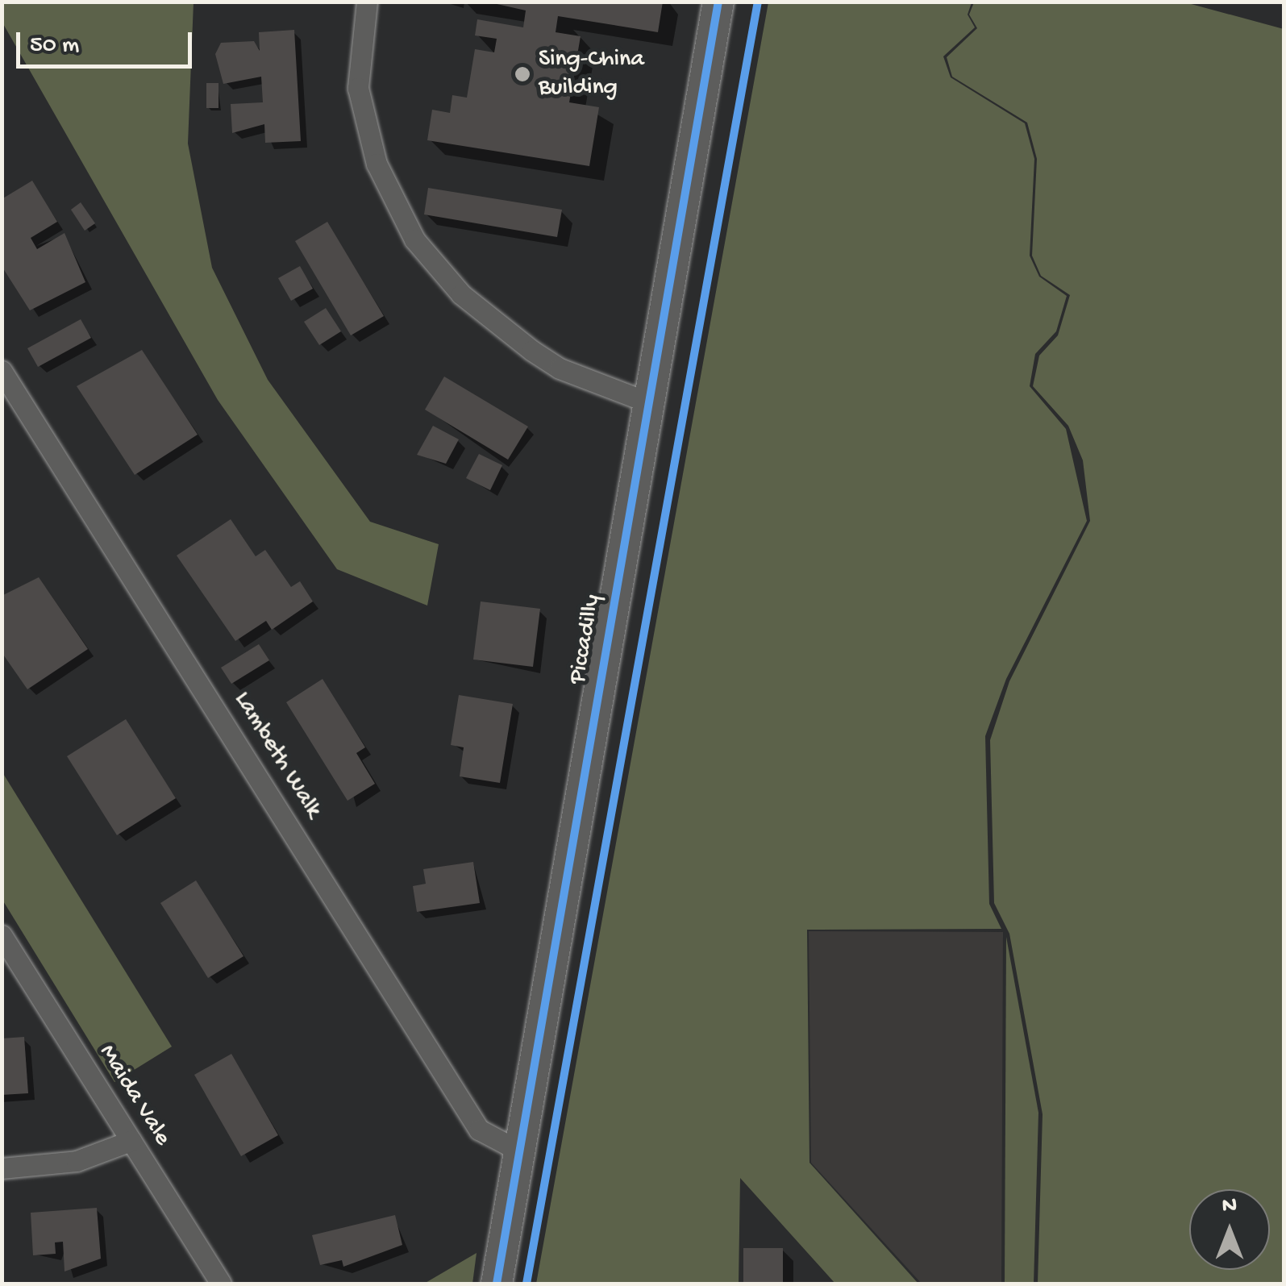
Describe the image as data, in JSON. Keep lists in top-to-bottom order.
{
  "streets": {
    "street": ["Piccadilly", "Lambeth Walk", "Maida Vale"]
  },
  "crossings": [
    ["Piccadilly", "Lambeth Walk"]
  ],
  "places": ["Sing-China Building"],
  "scale_bar": "50 m",
  "north": "top"
}
